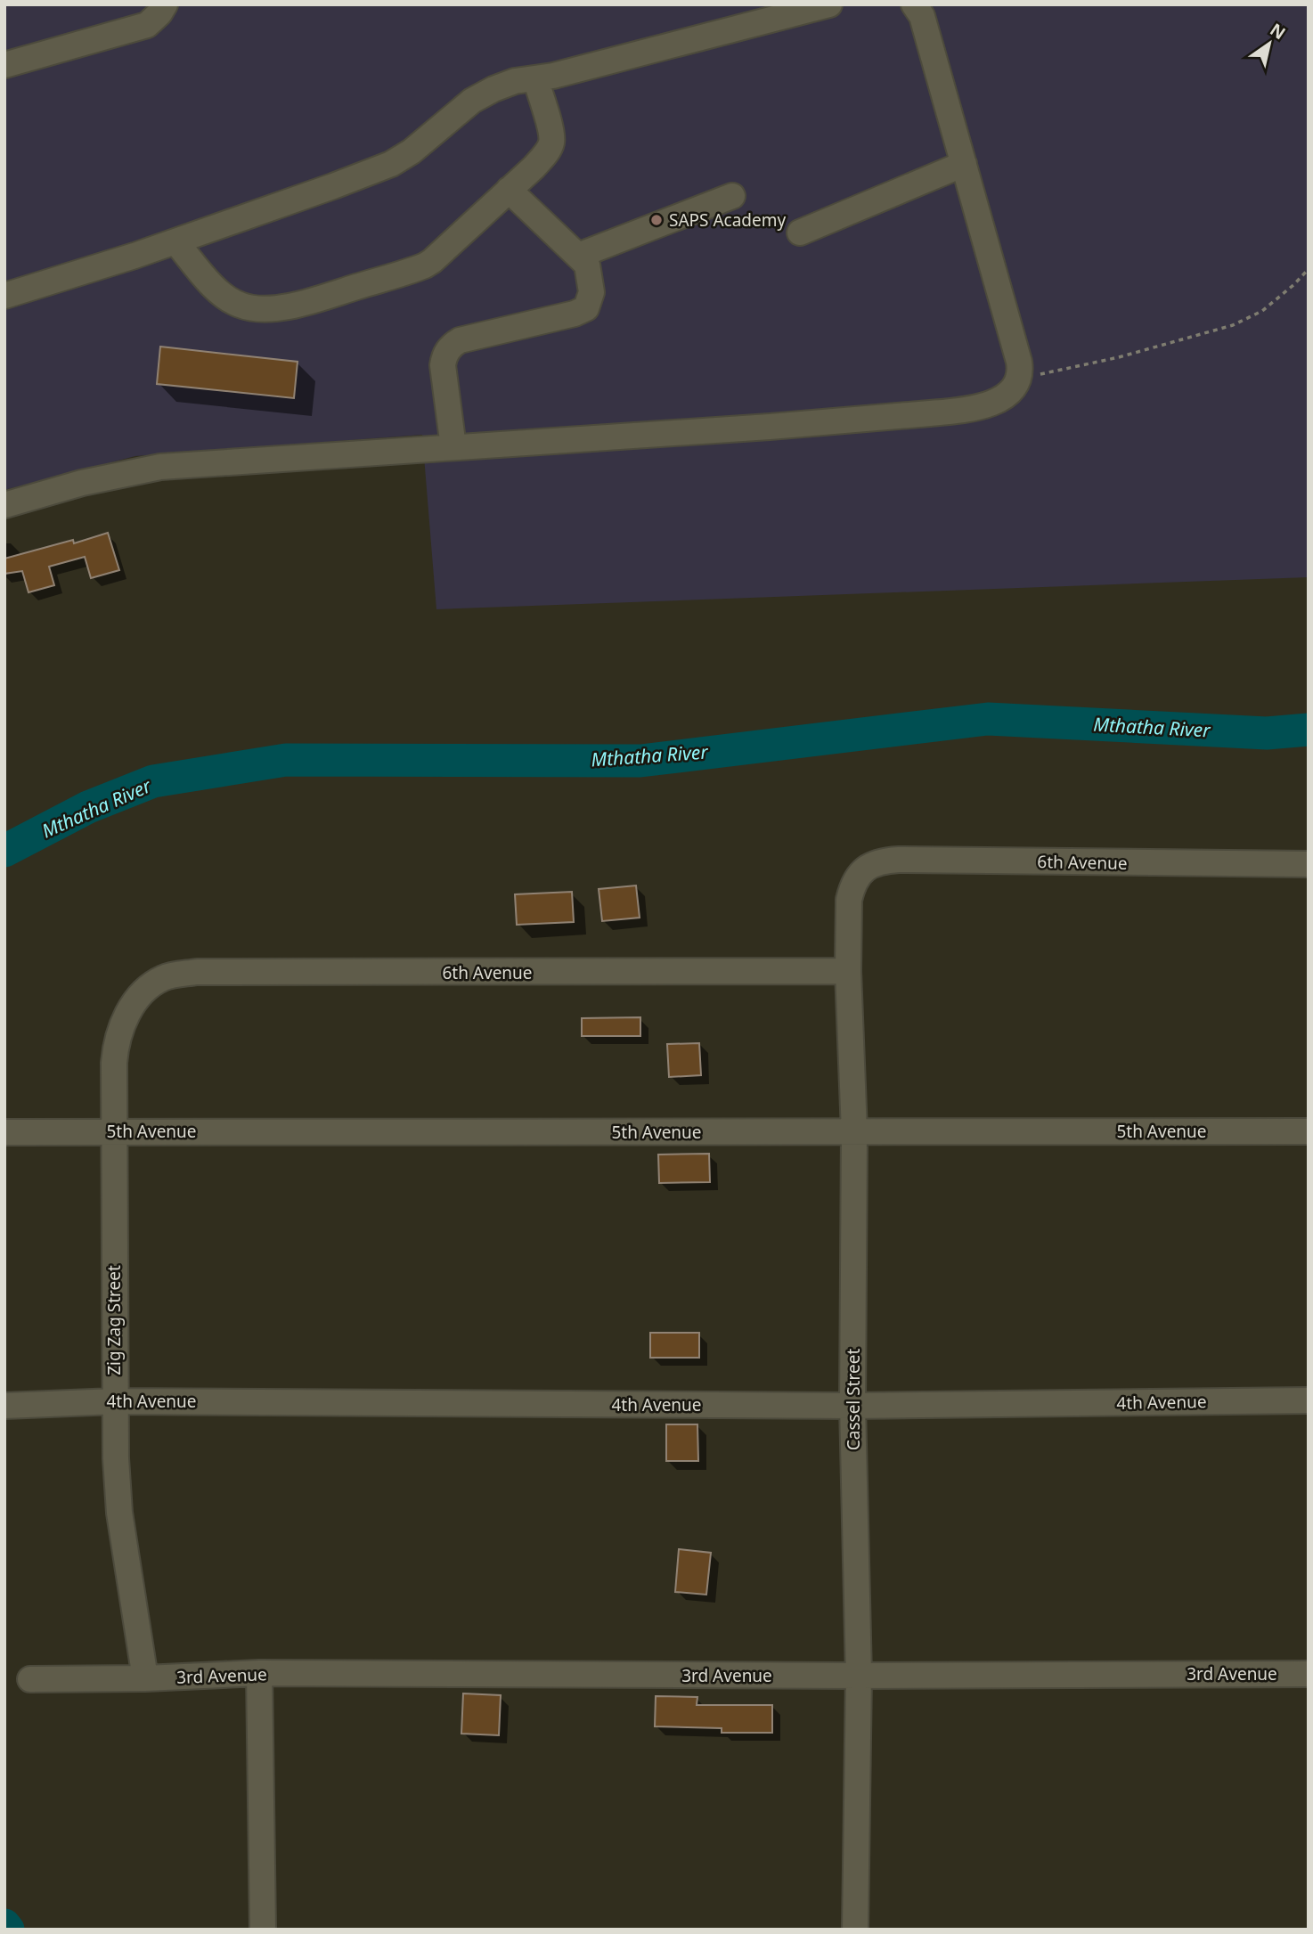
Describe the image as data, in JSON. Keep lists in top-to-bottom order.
{
  "streets": {
    "street": [
      "6th Avenue",
      "5th Avenue",
      "Zig Zag Street",
      "Cassel Street",
      "4th Avenue",
      "3rd Avenue"
    ]
  },
  "crossings": [
    ["6th Avenue", "Zig Zag Street"],
    ["6th Avenue", "Cassel Street"],
    ["5th Avenue", "Zig Zag Street"],
    ["5th Avenue", "Cassel Street"],
    ["Zig Zag Street", "4th Avenue"],
    ["Zig Zag Street", "3rd Avenue"],
    ["Cassel Street", "4th Avenue"],
    ["Cassel Street", "3rd Avenue"]
  ],
  "water": ["Mthatha River"],
  "places": ["SAPS Academy"],
  "north": "top right"
}
